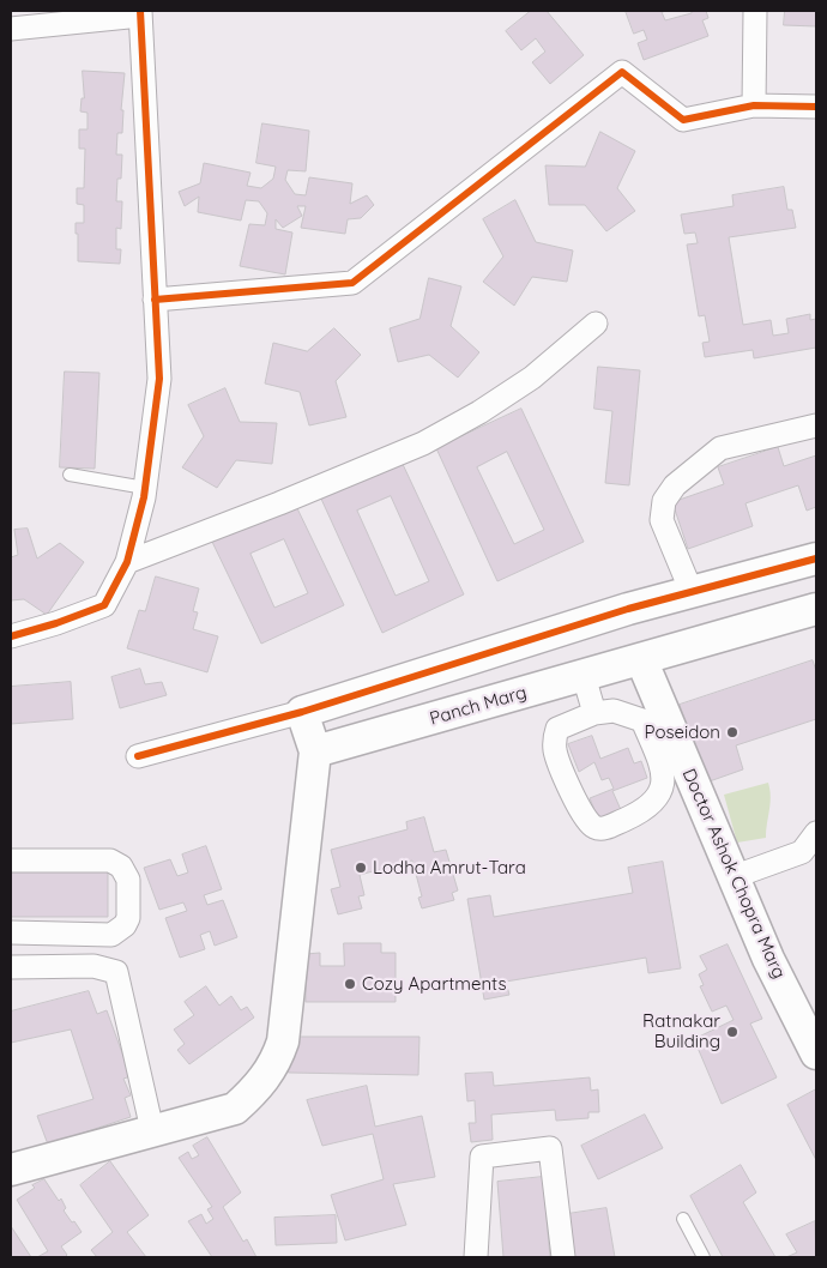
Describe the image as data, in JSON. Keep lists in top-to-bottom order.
{
  "streets": {
    "street": ["Panch Marg", "Doctor Ashok Chopra Marg"]
  },
  "crossings": [
    ["Panch Marg", "Doctor Ashok Chopra Marg"]
  ],
  "places": [
    "Poseidon",
    "Lodha Amrut-Tara",
    "Cozy Apartments",
    "Ratnakar Building"
  ]
}
